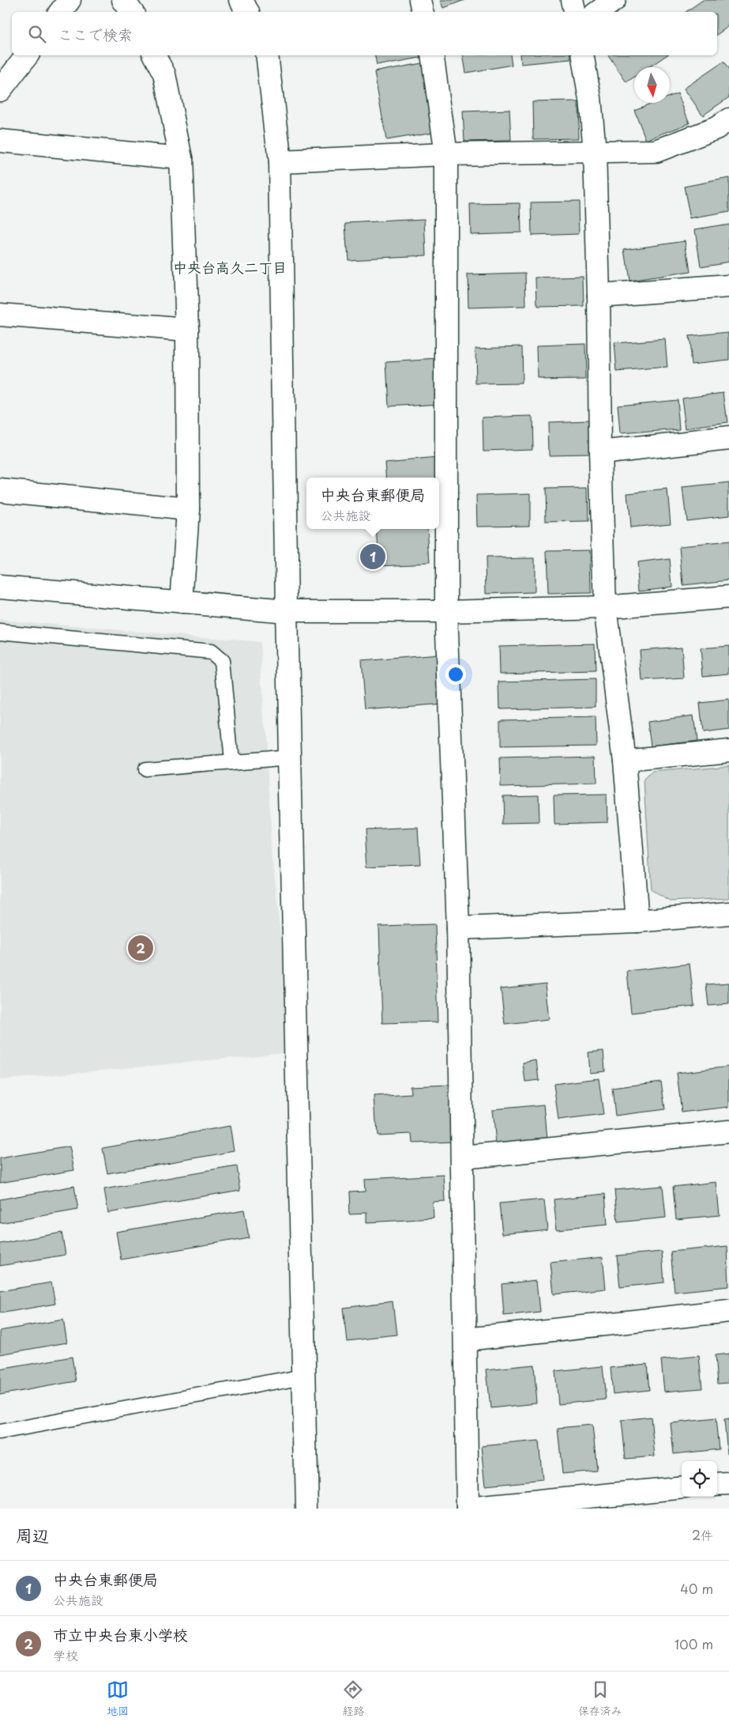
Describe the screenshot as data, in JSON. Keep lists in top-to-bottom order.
{
  "districts": ["中央台高久二丁目"],
  "north": "bottom",
  "page": {
    "search": "ここで検索",
    "popup": ["中央台東郵便局", "公共施設"],
    "pins": ["1", "2"],
    "heading": ["周辺", "2件"],
    "list": [
      {
        "mark": "1",
        "name": "中央台東郵便局",
        "note": "公共施設",
        "value": "40 m"
      },
      {
        "mark": "2",
        "name": "市立中央台東小学校",
        "note": "学校",
        "value": "100 m"
      }
    ],
    "nav": ["地図", "経路", "保存済み"]
  }
}
